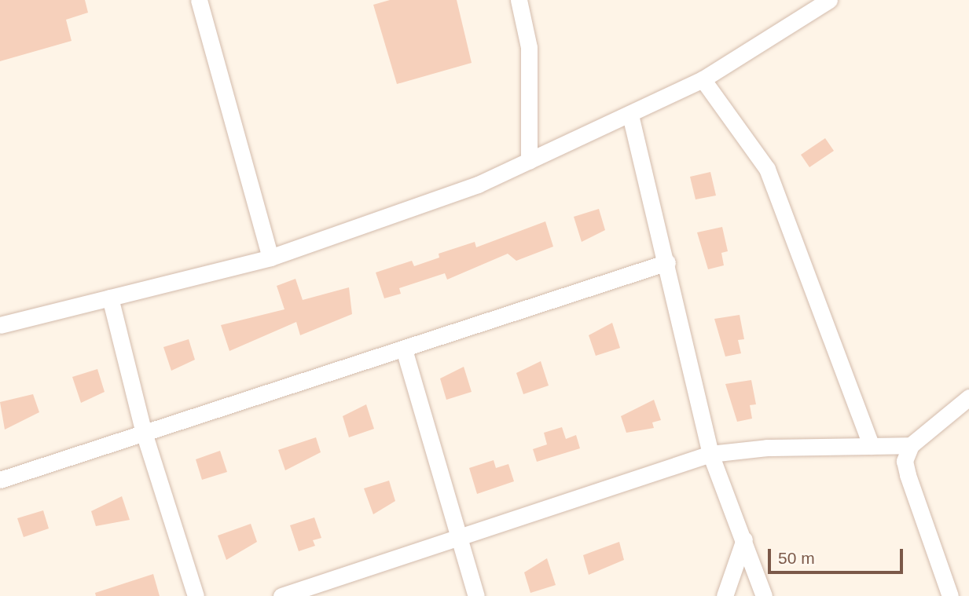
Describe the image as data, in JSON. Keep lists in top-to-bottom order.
{
  "scale_bar": "50 m"
}
